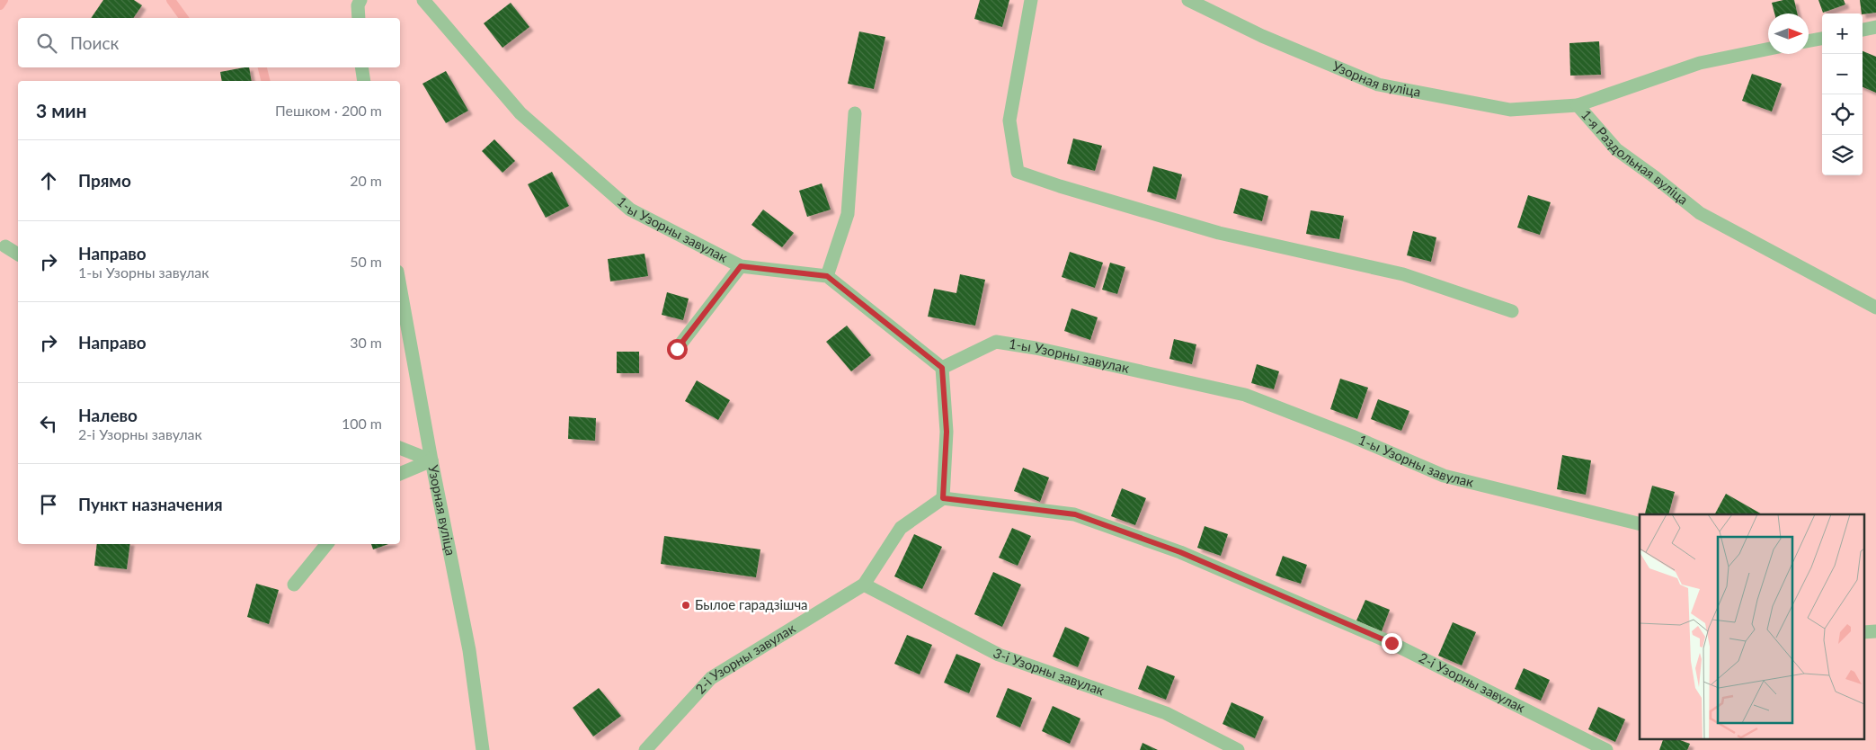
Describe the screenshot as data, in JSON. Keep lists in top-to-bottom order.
{
  "streets": {
    "lane": [
      "Узорная вуліца",
      "1-я Раздольная вуліца",
      "1-ы Узорны завулак",
      "2-і Узорны завулак",
      "3-і Узорны завулак"
    ]
  },
  "crossings": [
    ["Узорная вуліца", "1-я Раздольная вуліца"],
    ["2-і Узорны завулак", "3-і Узорны завулак"]
  ],
  "places": ["Былое гарадзішча"],
  "north": "right",
  "page": {
    "map_buttons": ["+", "−"],
    "search": "Поиск",
    "heading": ["3 мин", "Пешком · 200 m"],
    "list": [
      ["Прямо", "20 m"],
      ["Направо", "1-ы Узорны завулак", "50 m"],
      ["Направо", "30 m"],
      ["Налево", "2-і Узорны завулак", "100 m"],
      "Пункт назначения"
    ]
  }
}
